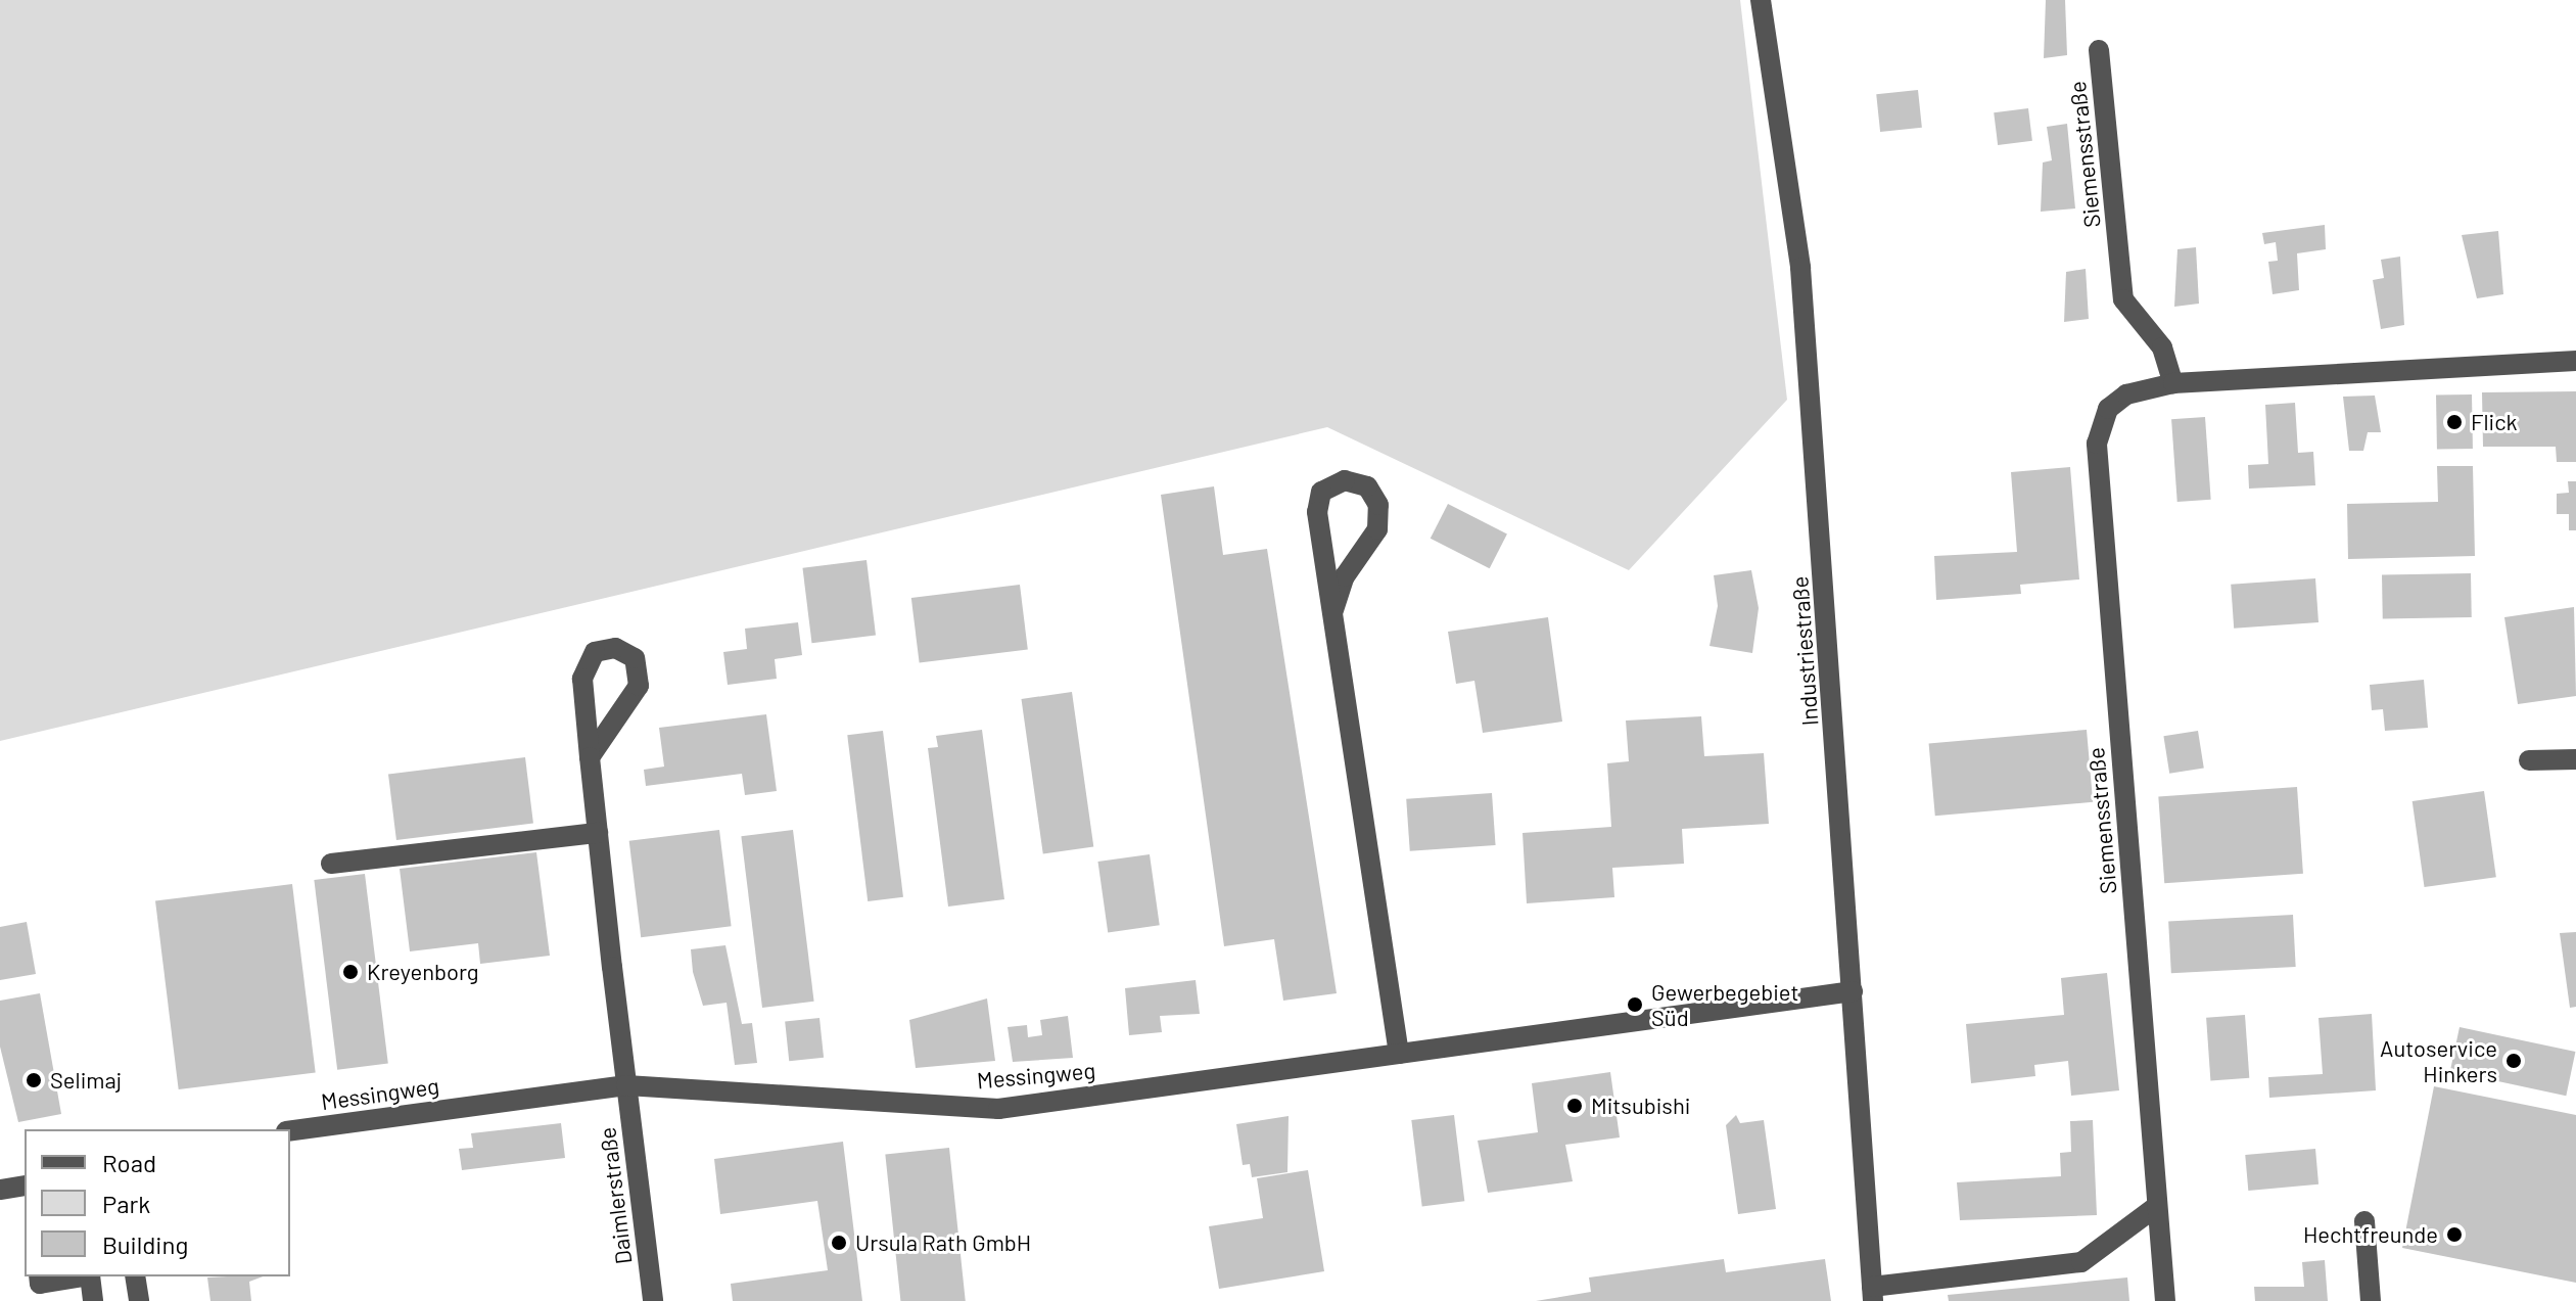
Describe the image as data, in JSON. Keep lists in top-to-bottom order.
{
  "streets": {
    "street": [
      "Siemensstraße",
      "Industriestraße",
      "Messingweg",
      "Daimlerstraße"
    ]
  },
  "crossings": [
    ["Industriestraße", "Messingweg"],
    ["Messingweg", "Daimlerstraße"]
  ],
  "places": [
    "Flick",
    "Kreyenborg",
    "Gewerbegebiet Süd",
    "Autoservice Hinkers",
    "Selimaj",
    "Mitsubishi",
    "Hechtfreunde",
    "Ursula Rath GmbH"
  ],
  "legend": ["Road", "Park", "Building"]
}
